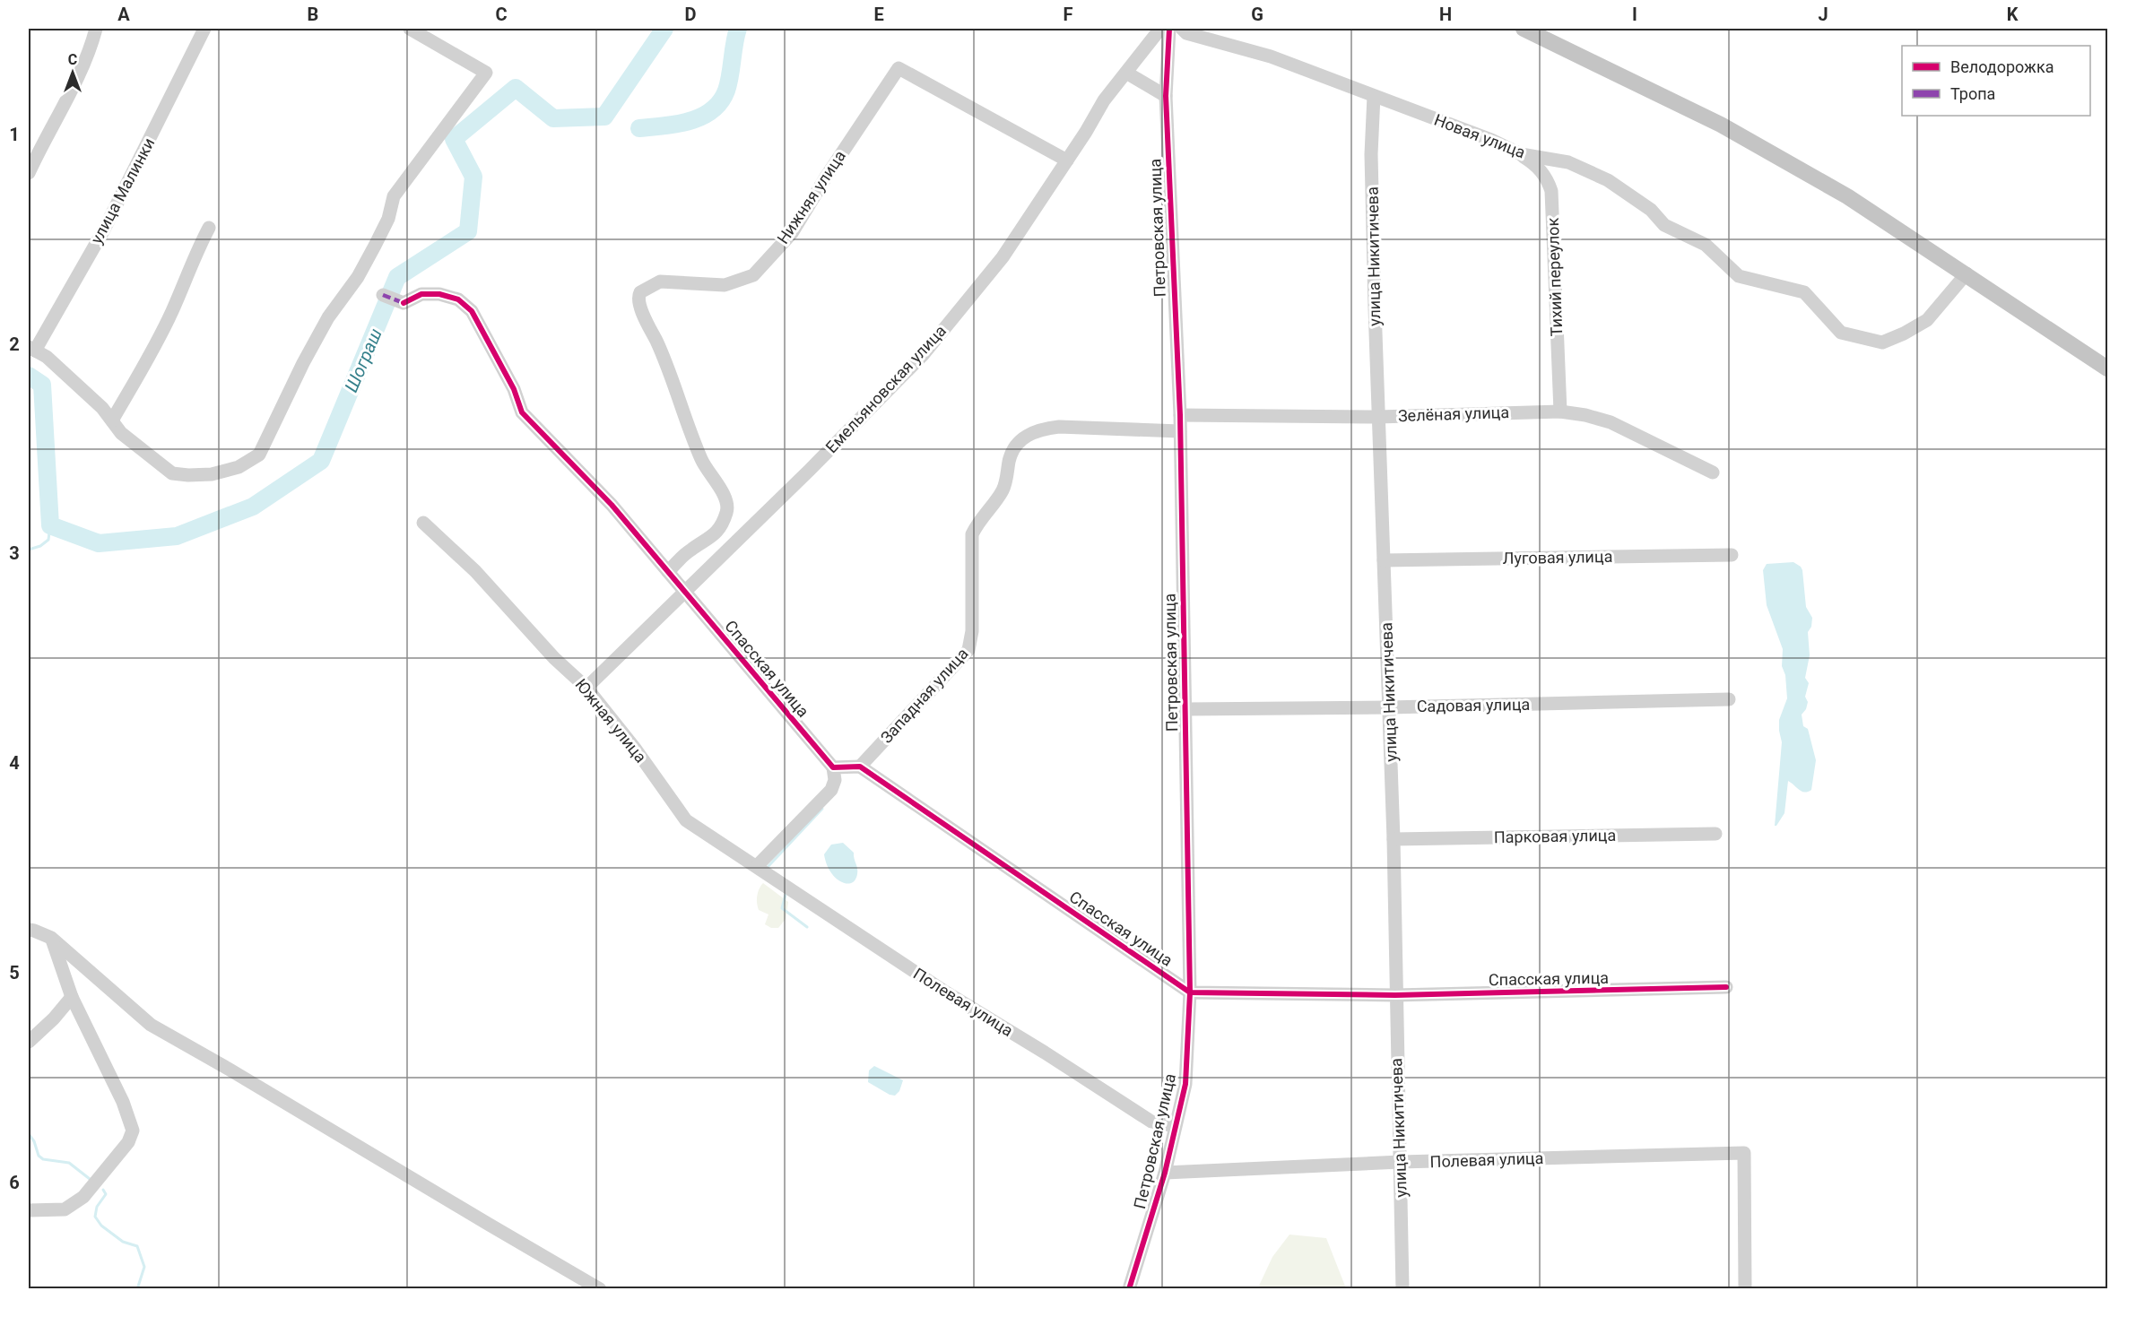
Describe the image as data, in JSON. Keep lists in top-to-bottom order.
{
  "streets": {
    "street": [
      "Новая улица",
      "улица Малинки",
      "Нижняя улица",
      "Петровская улица",
      "улица Никитичева",
      "Тихий переулок",
      "Емельяновская улица",
      "Зелёная улица",
      "Луговая улица",
      "Спасская улица",
      "Западная улица",
      "Садовая улица",
      "Южная улица",
      "Парковая улица",
      "Полевая улица"
    ]
  },
  "crossings": [
    ["Новая улица", "улица Никитичева"],
    ["Новая улица", "Тихий переулок"],
    ["Нижняя улица", "Емельяновская улица"],
    ["Нижняя улица", "Спасская улица"],
    ["Петровская улица", "Зелёная улица"],
    ["Петровская улица", "Спасская улица"],
    ["Петровская улица", "Западная улица"],
    ["Петровская улица", "Садовая улица"],
    ["Петровская улица", "Полевая улица"],
    ["улица Никитичева", "Зелёная улица"],
    ["улица Никитичева", "Луговая улица"],
    ["улица Никитичева", "Спасская улица"],
    ["улица Никитичева", "Садовая улица"],
    ["улица Никитичева", "Парковая улица"],
    ["улица Никитичева", "Полевая улица"],
    ["Тихий переулок", "Зелёная улица"],
    ["Емельяновская улица", "Спасская улица"],
    ["Емельяновская улица", "Южная улица"],
    ["Спасская улица", "Западная улица"],
    ["Южная улица", "Полевая улица"]
  ],
  "water": ["Шограш"],
  "legend": ["Велодорожка", "Тропа"],
  "north": "top",
  "grid": {
    "columns": [
      "A",
      "B",
      "C",
      "D",
      "E",
      "F",
      "G",
      "H",
      "I",
      "J",
      "K"
    ],
    "rows": [
      "1",
      "2",
      "3",
      "4",
      "5",
      "6"
    ]
  }
}
